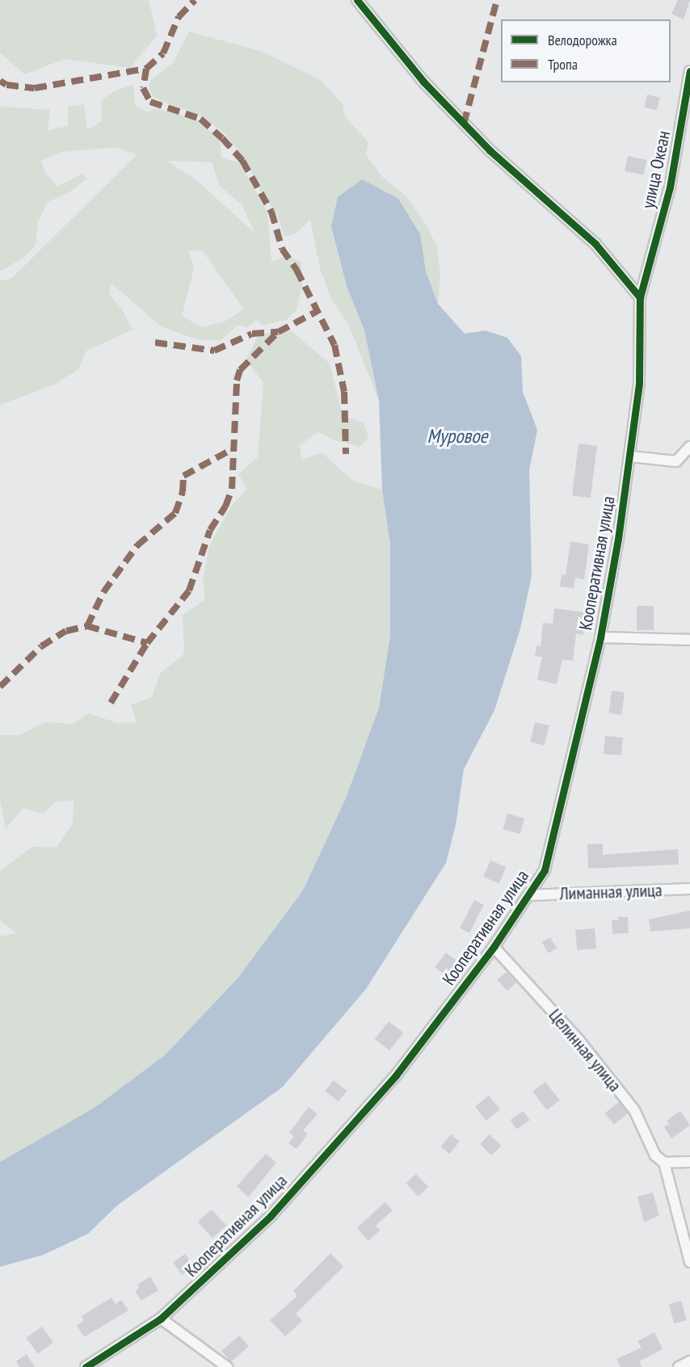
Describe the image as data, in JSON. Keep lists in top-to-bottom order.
{
  "streets": {
    "street": [
      "улица Океан",
      "Кооперативная улица",
      "Лиманная улица",
      "Целинная улица"
    ]
  },
  "crossings": [
    ["улица Океан", "Кооперативная улица"],
    ["Кооперативная улица", "Лиманная улица"],
    ["Кооперативная улица", "Целинная улица"]
  ],
  "water": ["Муровое"],
  "legend": ["Велодорожка", "Тропа"]
}
